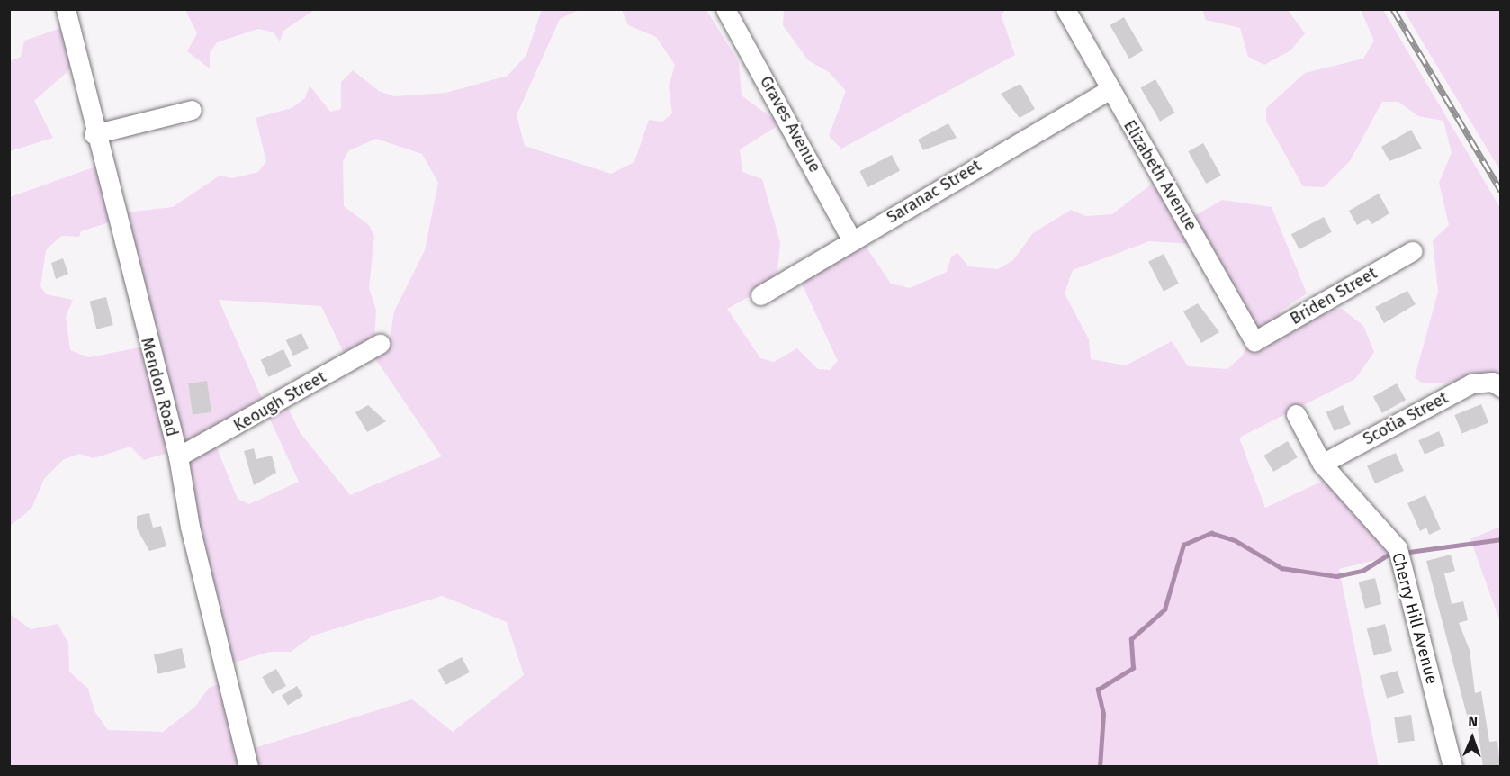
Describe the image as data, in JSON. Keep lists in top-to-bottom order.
{
  "streets": {
    "street": [
      "Graves Avenue",
      "Elizabeth Avenue",
      "Saranac Street",
      "Briden Street",
      "Mendon Road",
      "Keough Street",
      "Scotia Street",
      "Cherry Hill Avenue"
    ]
  },
  "crossings": [
    ["Graves Avenue", "Saranac Street"],
    ["Elizabeth Avenue", "Saranac Street"],
    ["Elizabeth Avenue", "Briden Street"],
    ["Mendon Road", "Keough Street"],
    ["Scotia Street", "Cherry Hill Avenue"]
  ],
  "north": "top"
}
